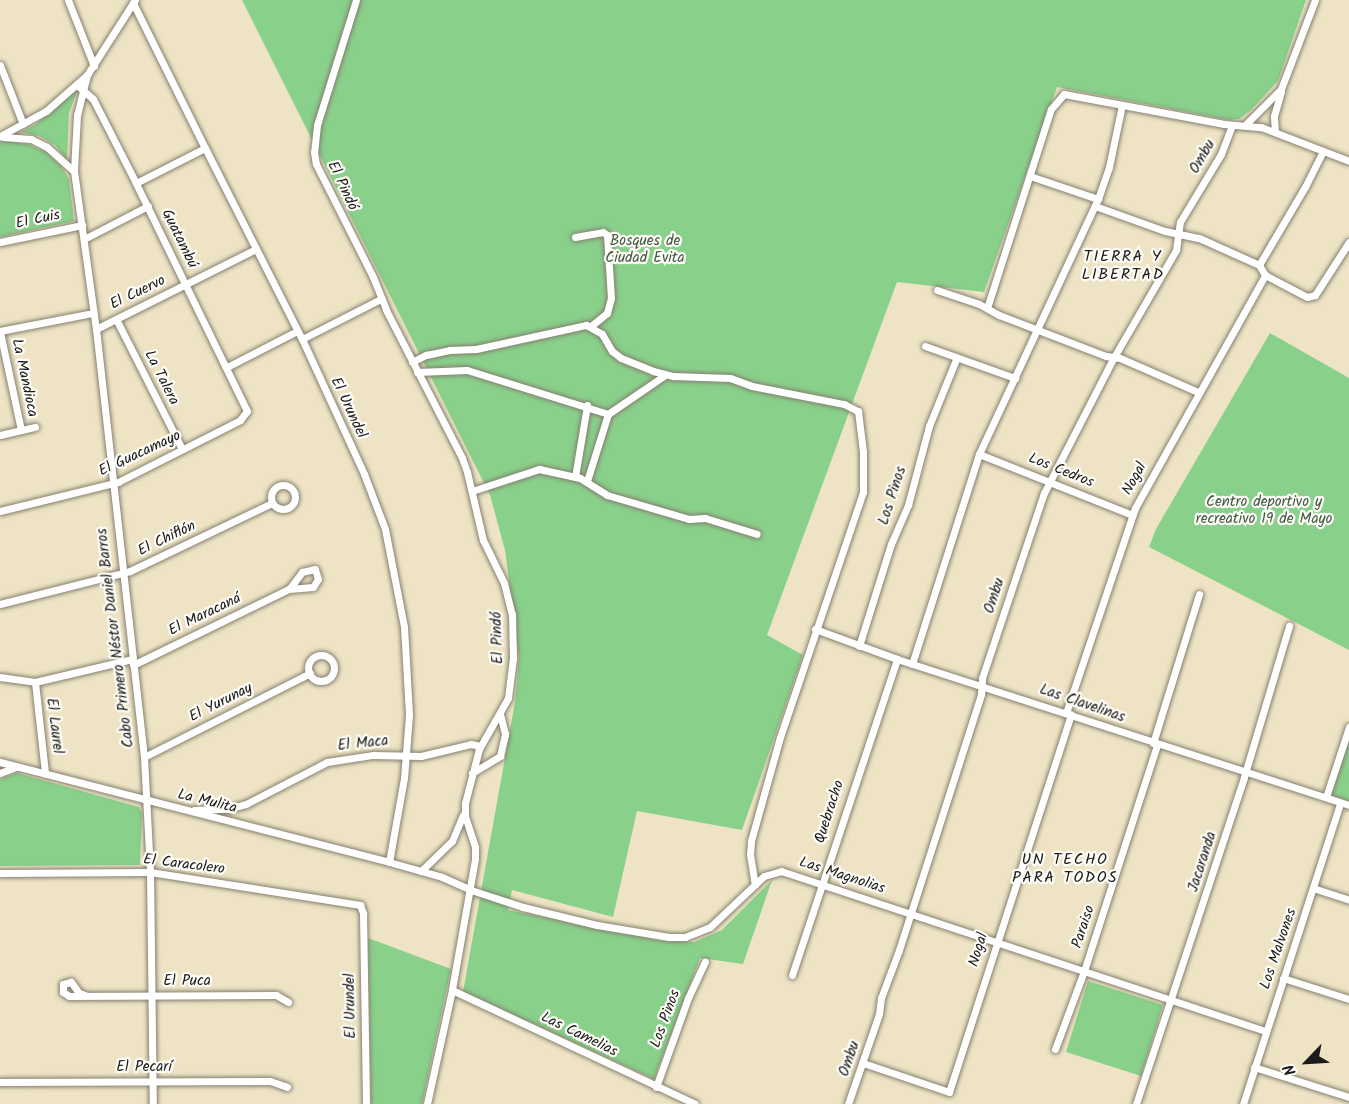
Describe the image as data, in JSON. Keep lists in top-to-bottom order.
{
  "streets": {
    "street": [
      "Ombu",
      "El Pindó",
      "El Cuis",
      "Guatambú",
      "El Cuervo",
      "La Mandioca",
      "La Talera",
      "El Urundel",
      "El Guacamayo",
      "Los Cedros",
      "Nogal",
      "Los Pinos",
      "El Chiflón",
      "El Maracaná",
      "Cabo Primero Néstor Daniel Barros",
      "El Yurunay",
      "Las Clavelinas",
      "El Laurel",
      "El Maca",
      "La Mulita",
      "Quebracho",
      "Jacaranda",
      "El Caracolero",
      "Las Magnolias",
      "Paraiso",
      "Los Malvones",
      "El Puca",
      "Las Camelias",
      "El Pecarí"
    ]
  },
  "crossings": [
    ["Ombu", "Los Cedros"],
    ["Ombu", "Nogal"],
    ["Ombu", "Las Clavelinas"],
    ["Ombu", "Las Magnolias"],
    ["El Pindó", "El Maca"],
    ["El Pindó", "Las Magnolias"],
    ["El Pindó", "Las Camelias"],
    ["El Cuis", "Cabo Primero Néstor Daniel Barros"],
    ["Guatambú", "El Cuervo"],
    ["Guatambú", "El Guacamayo"],
    ["Guatambú", "Cabo Primero Néstor Daniel Barros"],
    ["El Cuervo", "La Mandioca"],
    ["El Cuervo", "La Talera"],
    ["El Cuervo", "El Urundel"],
    ["El Cuervo", "Cabo Primero Néstor Daniel Barros"],
    ["La Talera", "El Guacamayo"],
    ["El Urundel", "El Maca"],
    ["El Urundel", "La Mulita"],
    ["El Urundel", "El Caracolero"],
    ["El Urundel", "Las Magnolias"],
    ["El Guacamayo", "Cabo Primero Néstor Daniel Barros"],
    ["Los Cedros", "Nogal"],
    ["Nogal", "Las Clavelinas"],
    ["Nogal", "Las Magnolias"],
    ["Los Pinos", "Las Clavelinas"],
    ["Los Pinos", "Las Camelias"],
    ["El Chiflón", "Cabo Primero Néstor Daniel Barros"],
    ["El Maracaná", "Cabo Primero Néstor Daniel Barros"],
    ["El Maracaná", "El Laurel"],
    ["Cabo Primero Néstor Daniel Barros", "El Yurunay"],
    ["Cabo Primero Néstor Daniel Barros", "La Mulita"],
    ["Cabo Primero Néstor Daniel Barros", "El Caracolero"],
    ["Cabo Primero Néstor Daniel Barros", "El Puca"],
    ["Cabo Primero Néstor Daniel Barros", "El Pecarí"],
    ["Las Clavelinas", "Quebracho"],
    ["Las Clavelinas", "Jacaranda"],
    ["Las Clavelinas", "Paraiso"],
    ["Las Clavelinas", "Los Malvones"],
    ["El Laurel", "La Mulita"],
    ["El Maca", "La Mulita"],
    ["La Mulita", "Las Magnolias"],
    ["Quebracho", "Las Magnolias"],
    ["Jacaranda", "Las Magnolias"],
    ["Las Magnolias", "Paraiso"],
    ["Las Magnolias", "Los Malvones"]
  ],
  "districts": ["TIERRA Y LIBERTAD", "UN TECHO PARA TODOS"],
  "parks": ["Bosques de Ciudad Evita", "Centro deportivo y recreativo 19 de Mayo"],
  "north": "bottom left"
}
